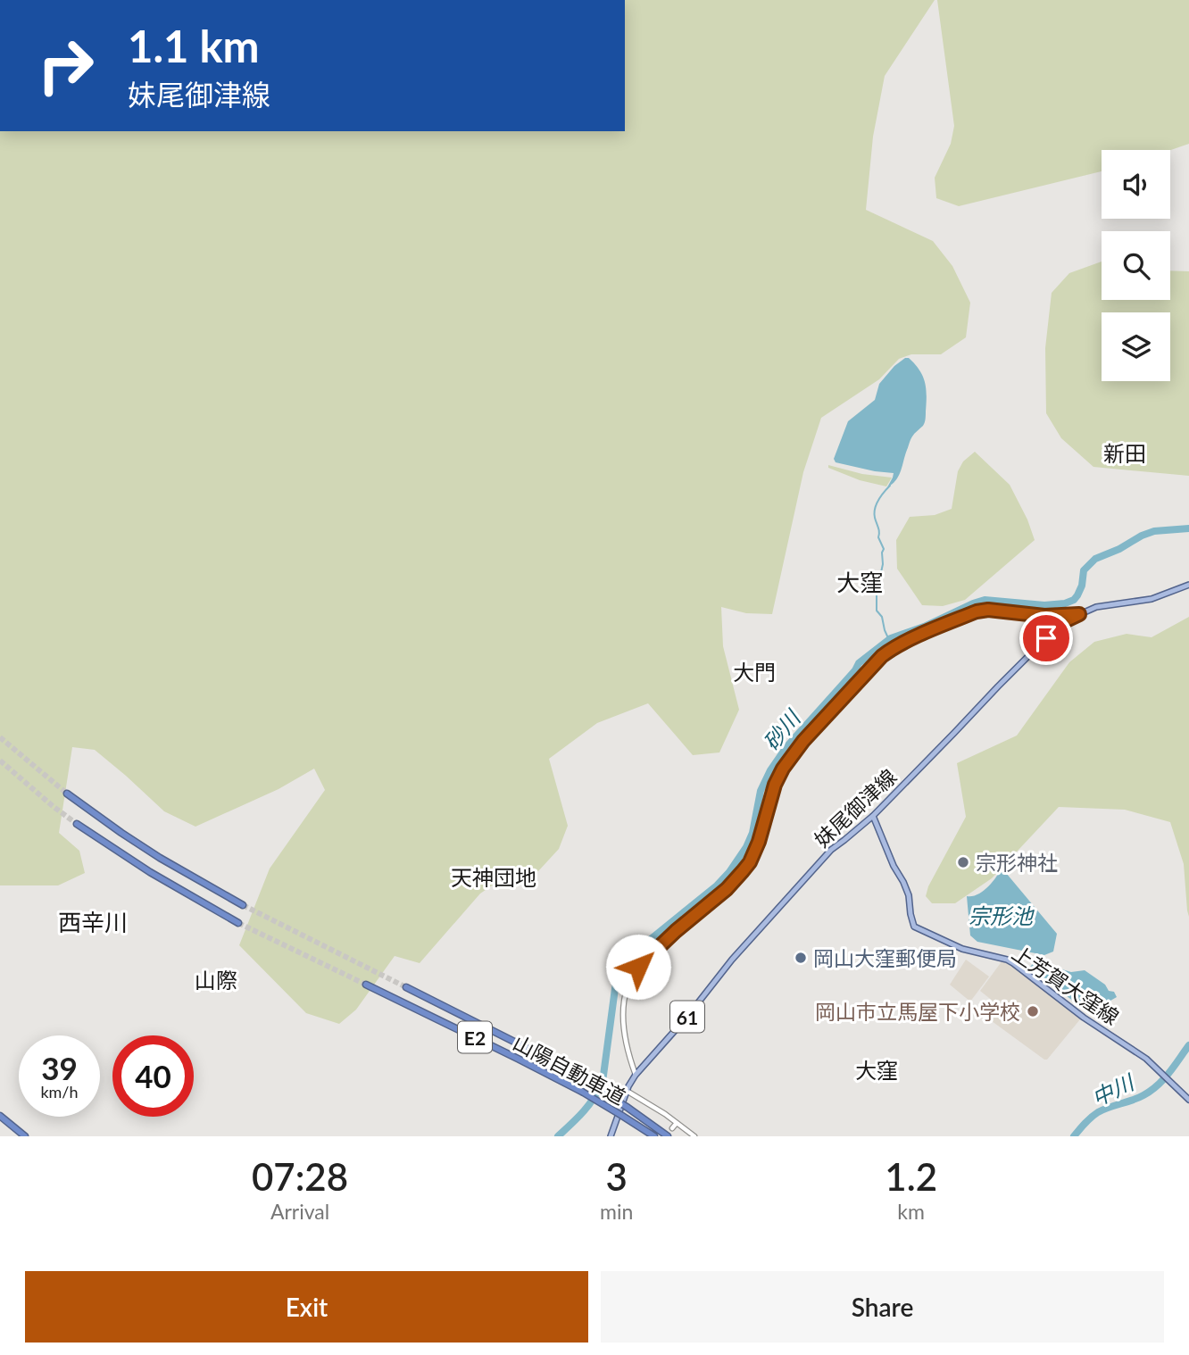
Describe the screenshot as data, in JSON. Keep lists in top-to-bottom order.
{
  "streets": {
    "highway": ["E2", "山陽自動車道"],
    "main road": ["妹尾御津線", "上芳賀大窪線", "61"]
  },
  "crossings": [
    ["妹尾御津線", "上芳賀大窪線"]
  ],
  "districts": [
    "新田",
    "大窪",
    "大門",
    "天神団地",
    "西辛川",
    "山際",
    "大窪"
  ],
  "water": ["砂川", "宗形池", "中川"],
  "places": ["宗形神社", "岡山大窪郵便局", "岡山市立馬屋下小学校"],
  "page": {
    "turn": ["1.1 km", "妹尾御津線"],
    "speed": "39 km/h",
    "limit": "40",
    "eta": [
      "07:28",
      "Arrival",
      "3",
      "min",
      "1.2",
      "km"
    ],
    "buttons": ["Exit", "Share"]
  }
}
